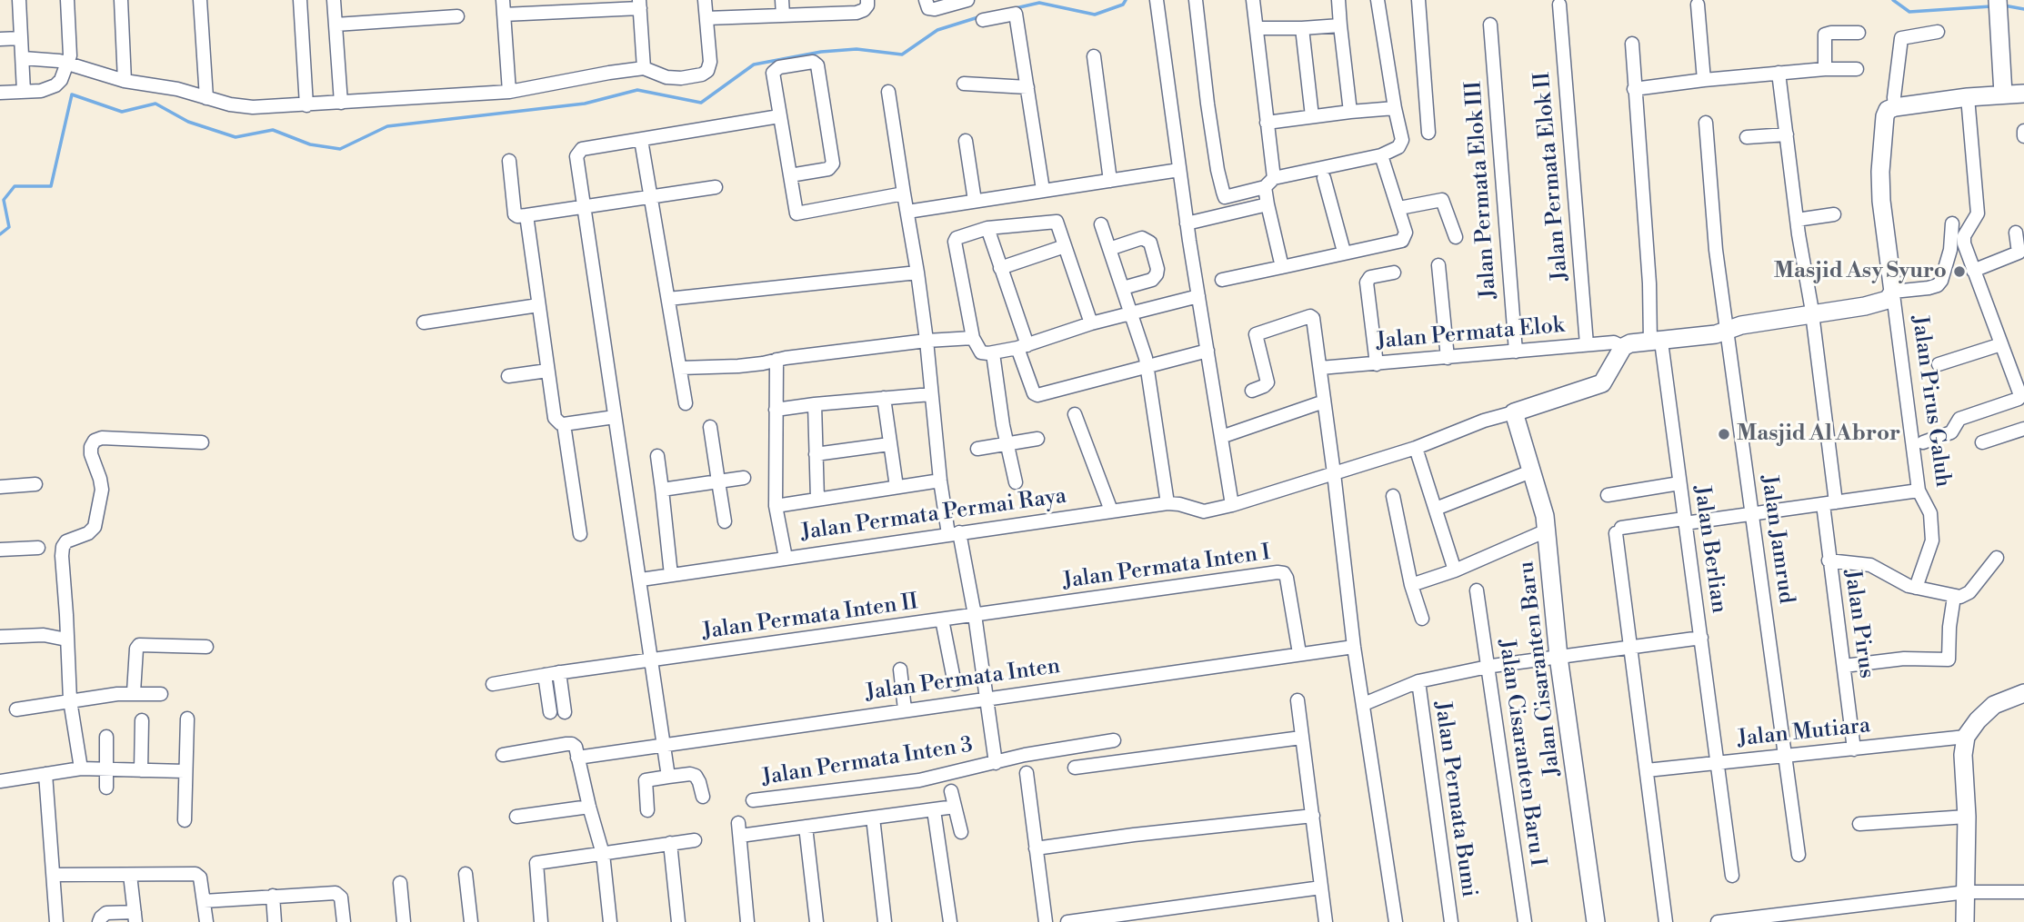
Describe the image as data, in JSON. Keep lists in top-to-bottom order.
{
  "streets": {
    "street": [
      "Jalan Permata Elok II",
      "Jalan Permata Elok III",
      "Jalan Permata Elok",
      "Jalan Pirus Galuh",
      "Jalan Permata Permai Raya",
      "Jalan Jamrud",
      "Jalan Berlian",
      "Jalan Permata Inten I",
      "Jalan Permata Inten II",
      "Jalan Pirus",
      "Jalan Cisaranten Baru",
      "Jalan Permata Inten",
      "Jalan Mutiara",
      "Jalan Cisaranten Baru I",
      "Jalan Permata Inten 3",
      "Jalan Permata Bumi"
    ]
  },
  "crossings": [
    ["Jalan Permata Elok II", "Jalan Permata Elok"],
    ["Jalan Permata Elok III", "Jalan Permata Elok"],
    ["Jalan Permata Permai Raya", "Jalan Cisaranten Baru"],
    ["Jalan Jamrud", "Jalan Mutiara"],
    ["Jalan Berlian", "Jalan Mutiara"],
    ["Jalan Permata Inten I", "Jalan Permata Inten II"],
    ["Jalan Permata Inten I", "Jalan Permata Inten"],
    ["Jalan Pirus", "Jalan Mutiara"]
  ],
  "places": ["Masjid Asy Syuro", "Masjid Al Abror"]
}
